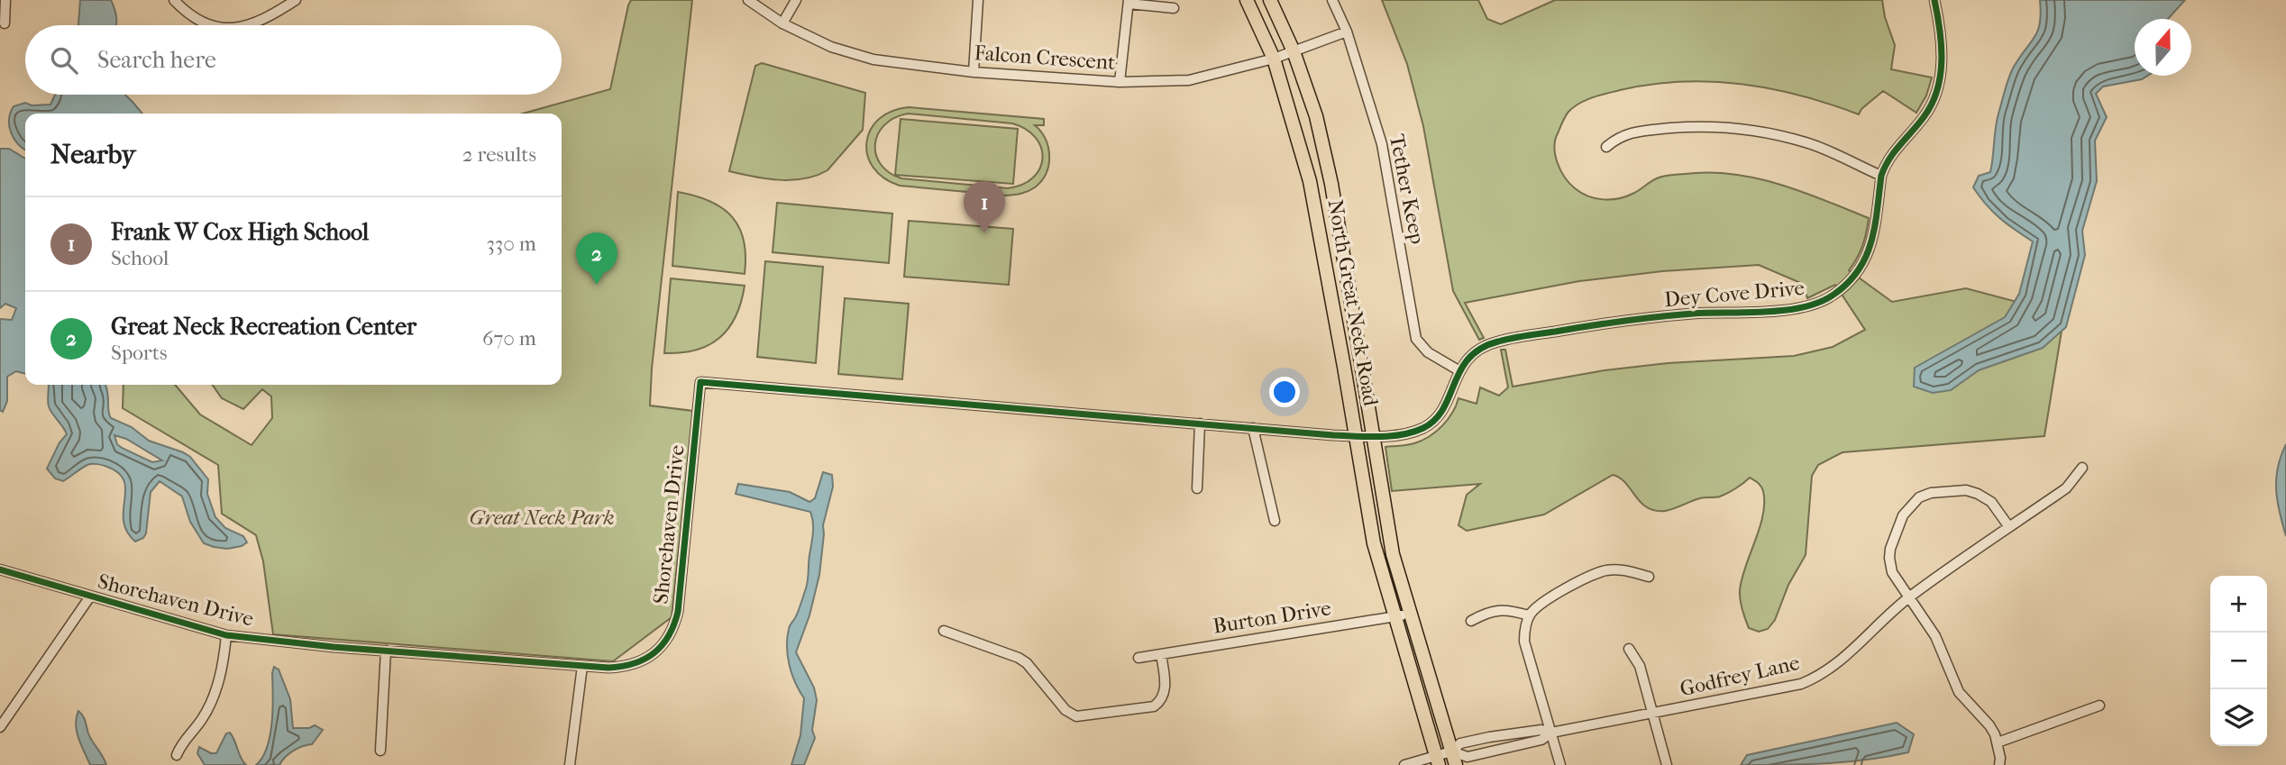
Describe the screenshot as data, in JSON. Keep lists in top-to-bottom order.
{
  "streets": {
    "main road": ["North Great Neck Road"],
    "street": [
      "Falcon Crescent",
      "Tether Keep",
      "Dey Cove Drive",
      "Shorehaven Drive",
      "Burton Drive",
      "Godfrey Lane"
    ]
  },
  "crossings": [
    ["Falcon Crescent", "Tether Keep"],
    ["Falcon Crescent", "North Great Neck Road"],
    ["Tether Keep", "Dey Cove Drive"],
    ["Dey Cove Drive", "North Great Neck Road"],
    ["Dey Cove Drive", "Shorehaven Drive"],
    ["North Great Neck Road", "Shorehaven Drive"],
    ["North Great Neck Road", "Burton Drive"],
    ["North Great Neck Road", "Godfrey Lane"]
  ],
  "parks": ["Great Neck Park"],
  "north": "top",
  "page": {
    "search": "Search here",
    "heading": ["Nearby", "2 results"],
    "pins": ["1", "2"],
    "list": [
      {
        "mark": "1",
        "name": "Frank W Cox High School",
        "note": "School",
        "value": "330 m"
      },
      {
        "mark": "2",
        "name": "Great Neck Recreation Center",
        "note": "Sports",
        "value": "670 m"
      }
    ],
    "map_buttons": ["+", "−"]
  }
}
